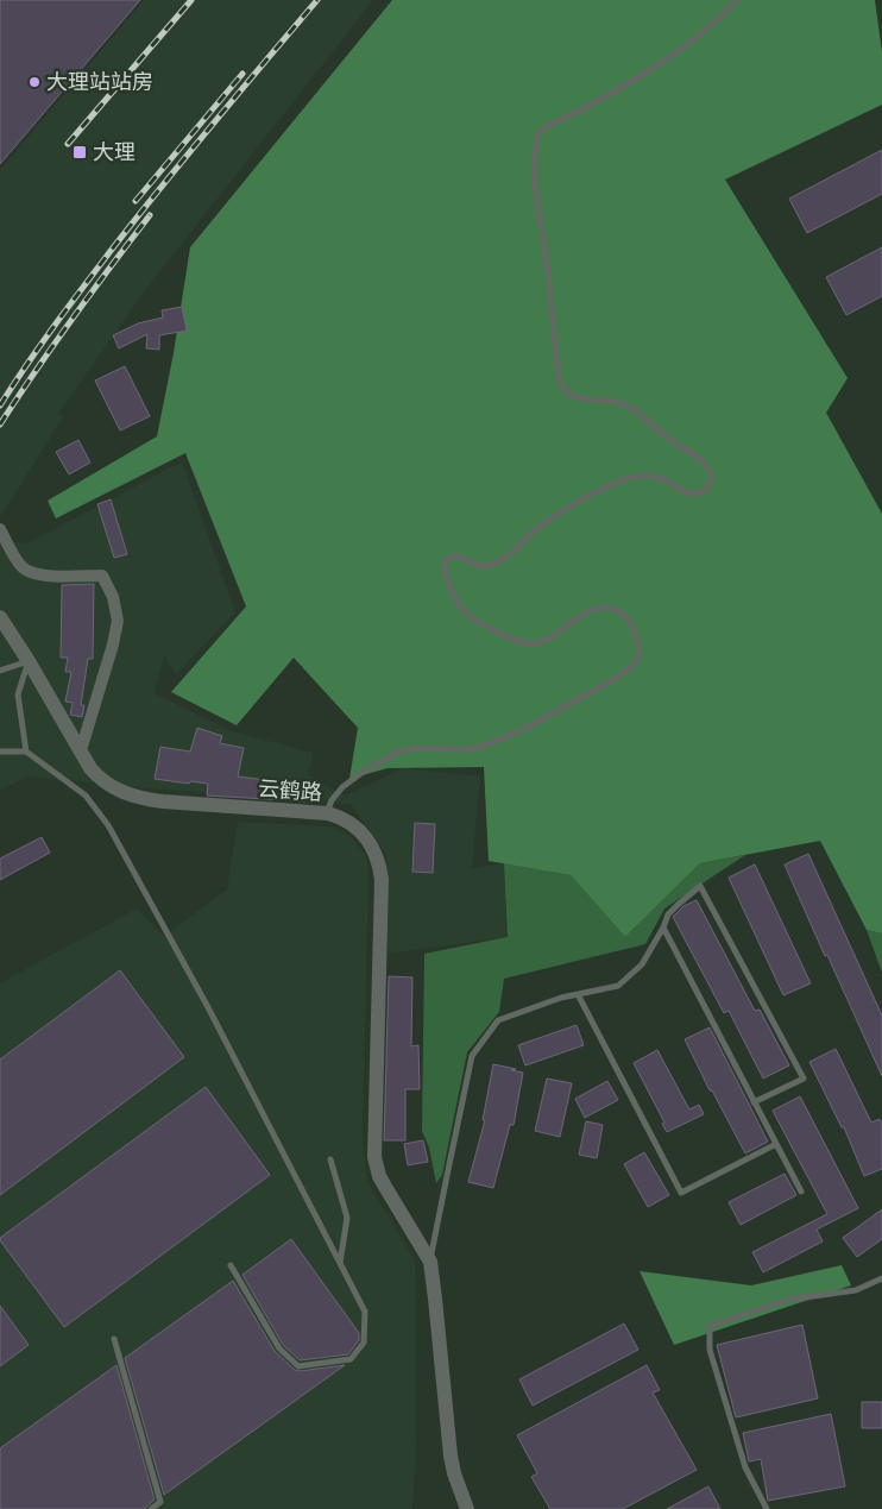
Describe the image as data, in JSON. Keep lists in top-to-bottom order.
{
  "streets": {
    "street": ["云鹤路"]
  },
  "places": {
    "other": ["大理站站房"],
    "transit": ["大理"]
  }
}
